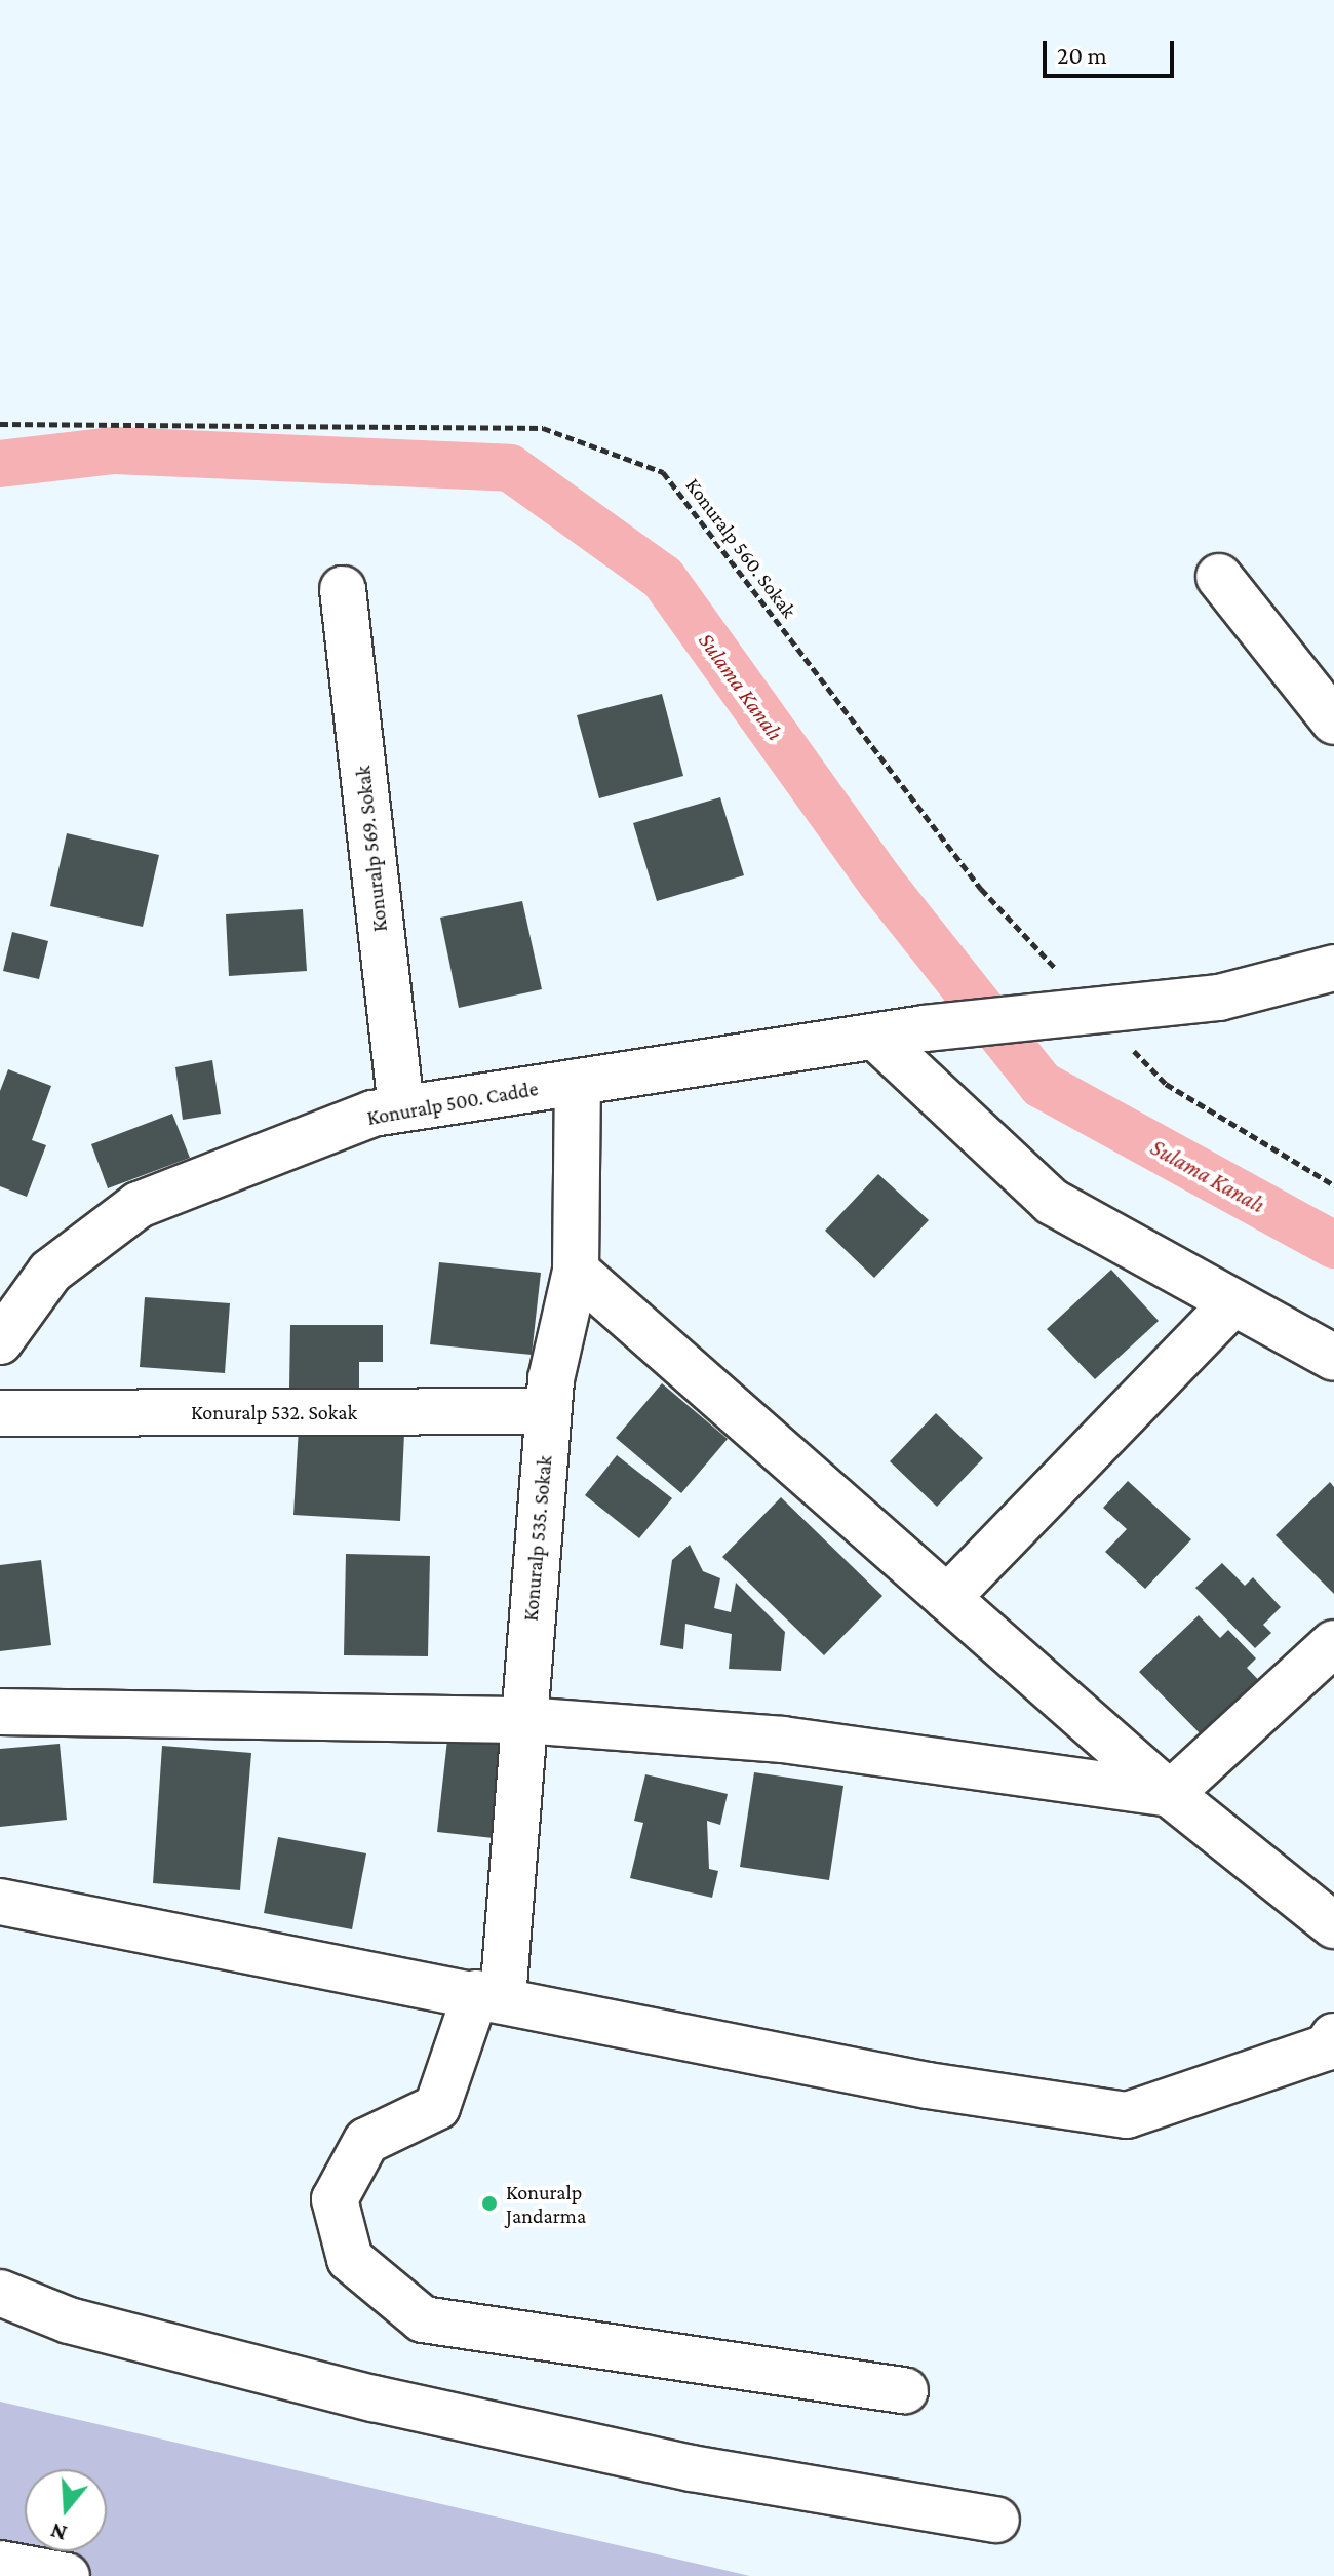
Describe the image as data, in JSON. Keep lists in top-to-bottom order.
{
  "streets": {
    "street": [
      "Konuralp 569. Sokak",
      "Konuralp 500. Cadde",
      "Konuralp 532. Sokak",
      "Konuralp 535. Sokak"
    ],
    "path": ["Konuralp 560. Sokak"]
  },
  "crossings": [
    ["Konuralp 560. Sokak", "Konuralp 500. Cadde"],
    ["Konuralp 569. Sokak", "Konuralp 500. Cadde"],
    ["Konuralp 500. Cadde", "Konuralp 535. Sokak"],
    ["Konuralp 532. Sokak", "Konuralp 535. Sokak"]
  ],
  "water": ["Sulama Kanalı"],
  "places": ["Konuralp Jandarma"],
  "scale_bar": "20 m",
  "north": "bottom"
}
